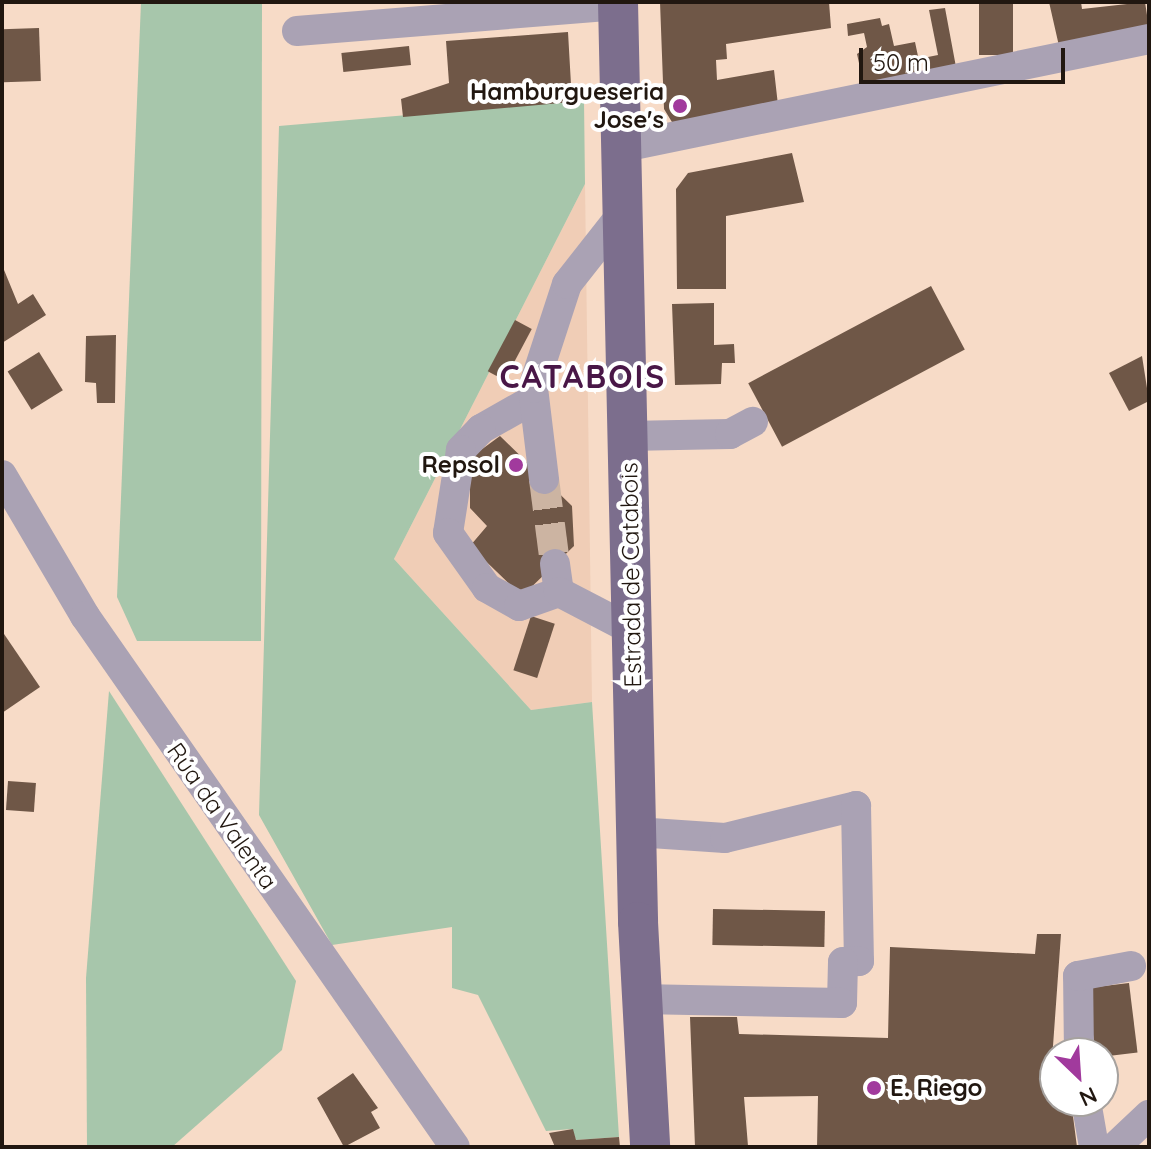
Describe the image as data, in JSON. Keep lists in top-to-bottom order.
{
  "streets": {
    "main road": ["Estrada de Catabois"],
    "street": ["Rúa da Valenta"]
  },
  "districts": ["CATABOIS"],
  "places": ["Hamburgueseria Jose's", "Repsol", "E. Riego"],
  "scale_bar": "50 m",
  "north": "bottom right"
}
